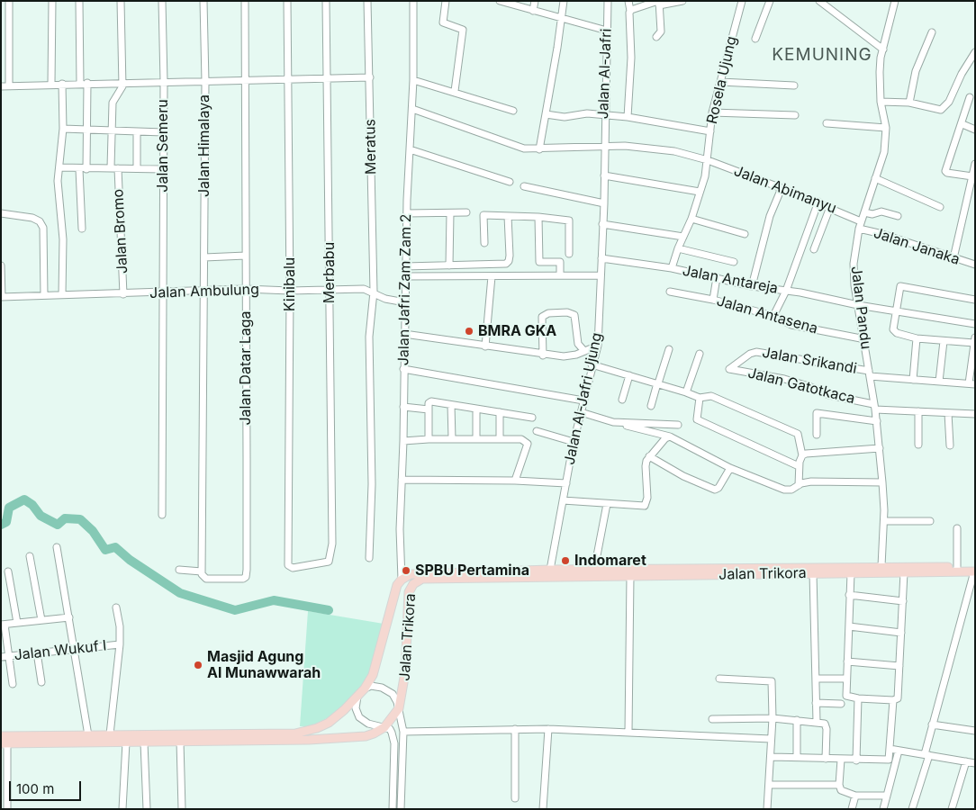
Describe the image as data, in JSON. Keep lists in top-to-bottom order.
{
  "streets": {
    "main road": ["Jalan Trikora"],
    "street": [
      "Jalan Al-Jafri",
      "Rosela Ujung",
      "Jalan Semeru",
      "Jalan Himalaya",
      "Meratus",
      "Jalan Abimanyu",
      "Jalan Bromo",
      "Jalan Janaka",
      "Merbabu",
      "Jalan Antareja",
      "Kinibalu",
      "Jalan Jafri Zam Zam 2",
      "Jalan Ambulung",
      "Jalan Pandu",
      "Jalan Antasena",
      "Jalan Srikandi",
      "Jalan Datar Laga",
      "Jalan Gatotkaca",
      "Jalan Al-Jafri Ujung",
      "Jalan Wukuf I"
    ]
  },
  "crossings": [
    ["Jalan Al-Jafri", "Jalan Abimanyu"],
    ["Jalan Al-Jafri", "Jalan Al-Jafri Ujung"],
    ["Rosela Ujung", "Jalan Abimanyu"],
    ["Rosela Ujung", "Jalan Antareja"],
    ["Jalan Semeru", "Jalan Ambulung"],
    ["Jalan Himalaya", "Jalan Ambulung"],
    ["Jalan Himalaya", "Jalan Datar Laga"],
    ["Meratus", "Jalan Ambulung"],
    ["Jalan Abimanyu", "Jalan Jafri Zam Zam 2"],
    ["Jalan Abimanyu", "Jalan Pandu"],
    ["Jalan Abimanyu", "Jalan Al-Jafri Ujung"],
    ["Jalan Bromo", "Jalan Ambulung"],
    ["Jalan Janaka", "Jalan Pandu"],
    ["Merbabu", "Kinibalu"],
    ["Merbabu", "Jalan Ambulung"],
    ["Jalan Antareja", "Jalan Pandu"],
    ["Jalan Antareja", "Jalan Al-Jafri Ujung"],
    ["Kinibalu", "Jalan Ambulung"],
    ["Jalan Jafri Zam Zam 2", "Jalan Ambulung"],
    ["Jalan Jafri Zam Zam 2", "Jalan Trikora"],
    ["Jalan Ambulung", "Jalan Datar Laga"],
    ["Jalan Pandu", "Jalan Antasena"],
    ["Jalan Pandu", "Jalan Srikandi"],
    ["Jalan Pandu", "Jalan Gatotkaca"],
    ["Jalan Pandu", "Jalan Trikora"],
    ["Jalan Srikandi", "Jalan Gatotkaca"],
    ["Jalan Al-Jafri Ujung", "Jalan Trikora"]
  ],
  "districts": ["KEMUNING"],
  "places": [
    "BMRA GKA",
    "Indomaret",
    "SPBU Pertamina",
    "Masjid Agung Al Munawwarah"
  ],
  "scale_bar": "100 m"
}
